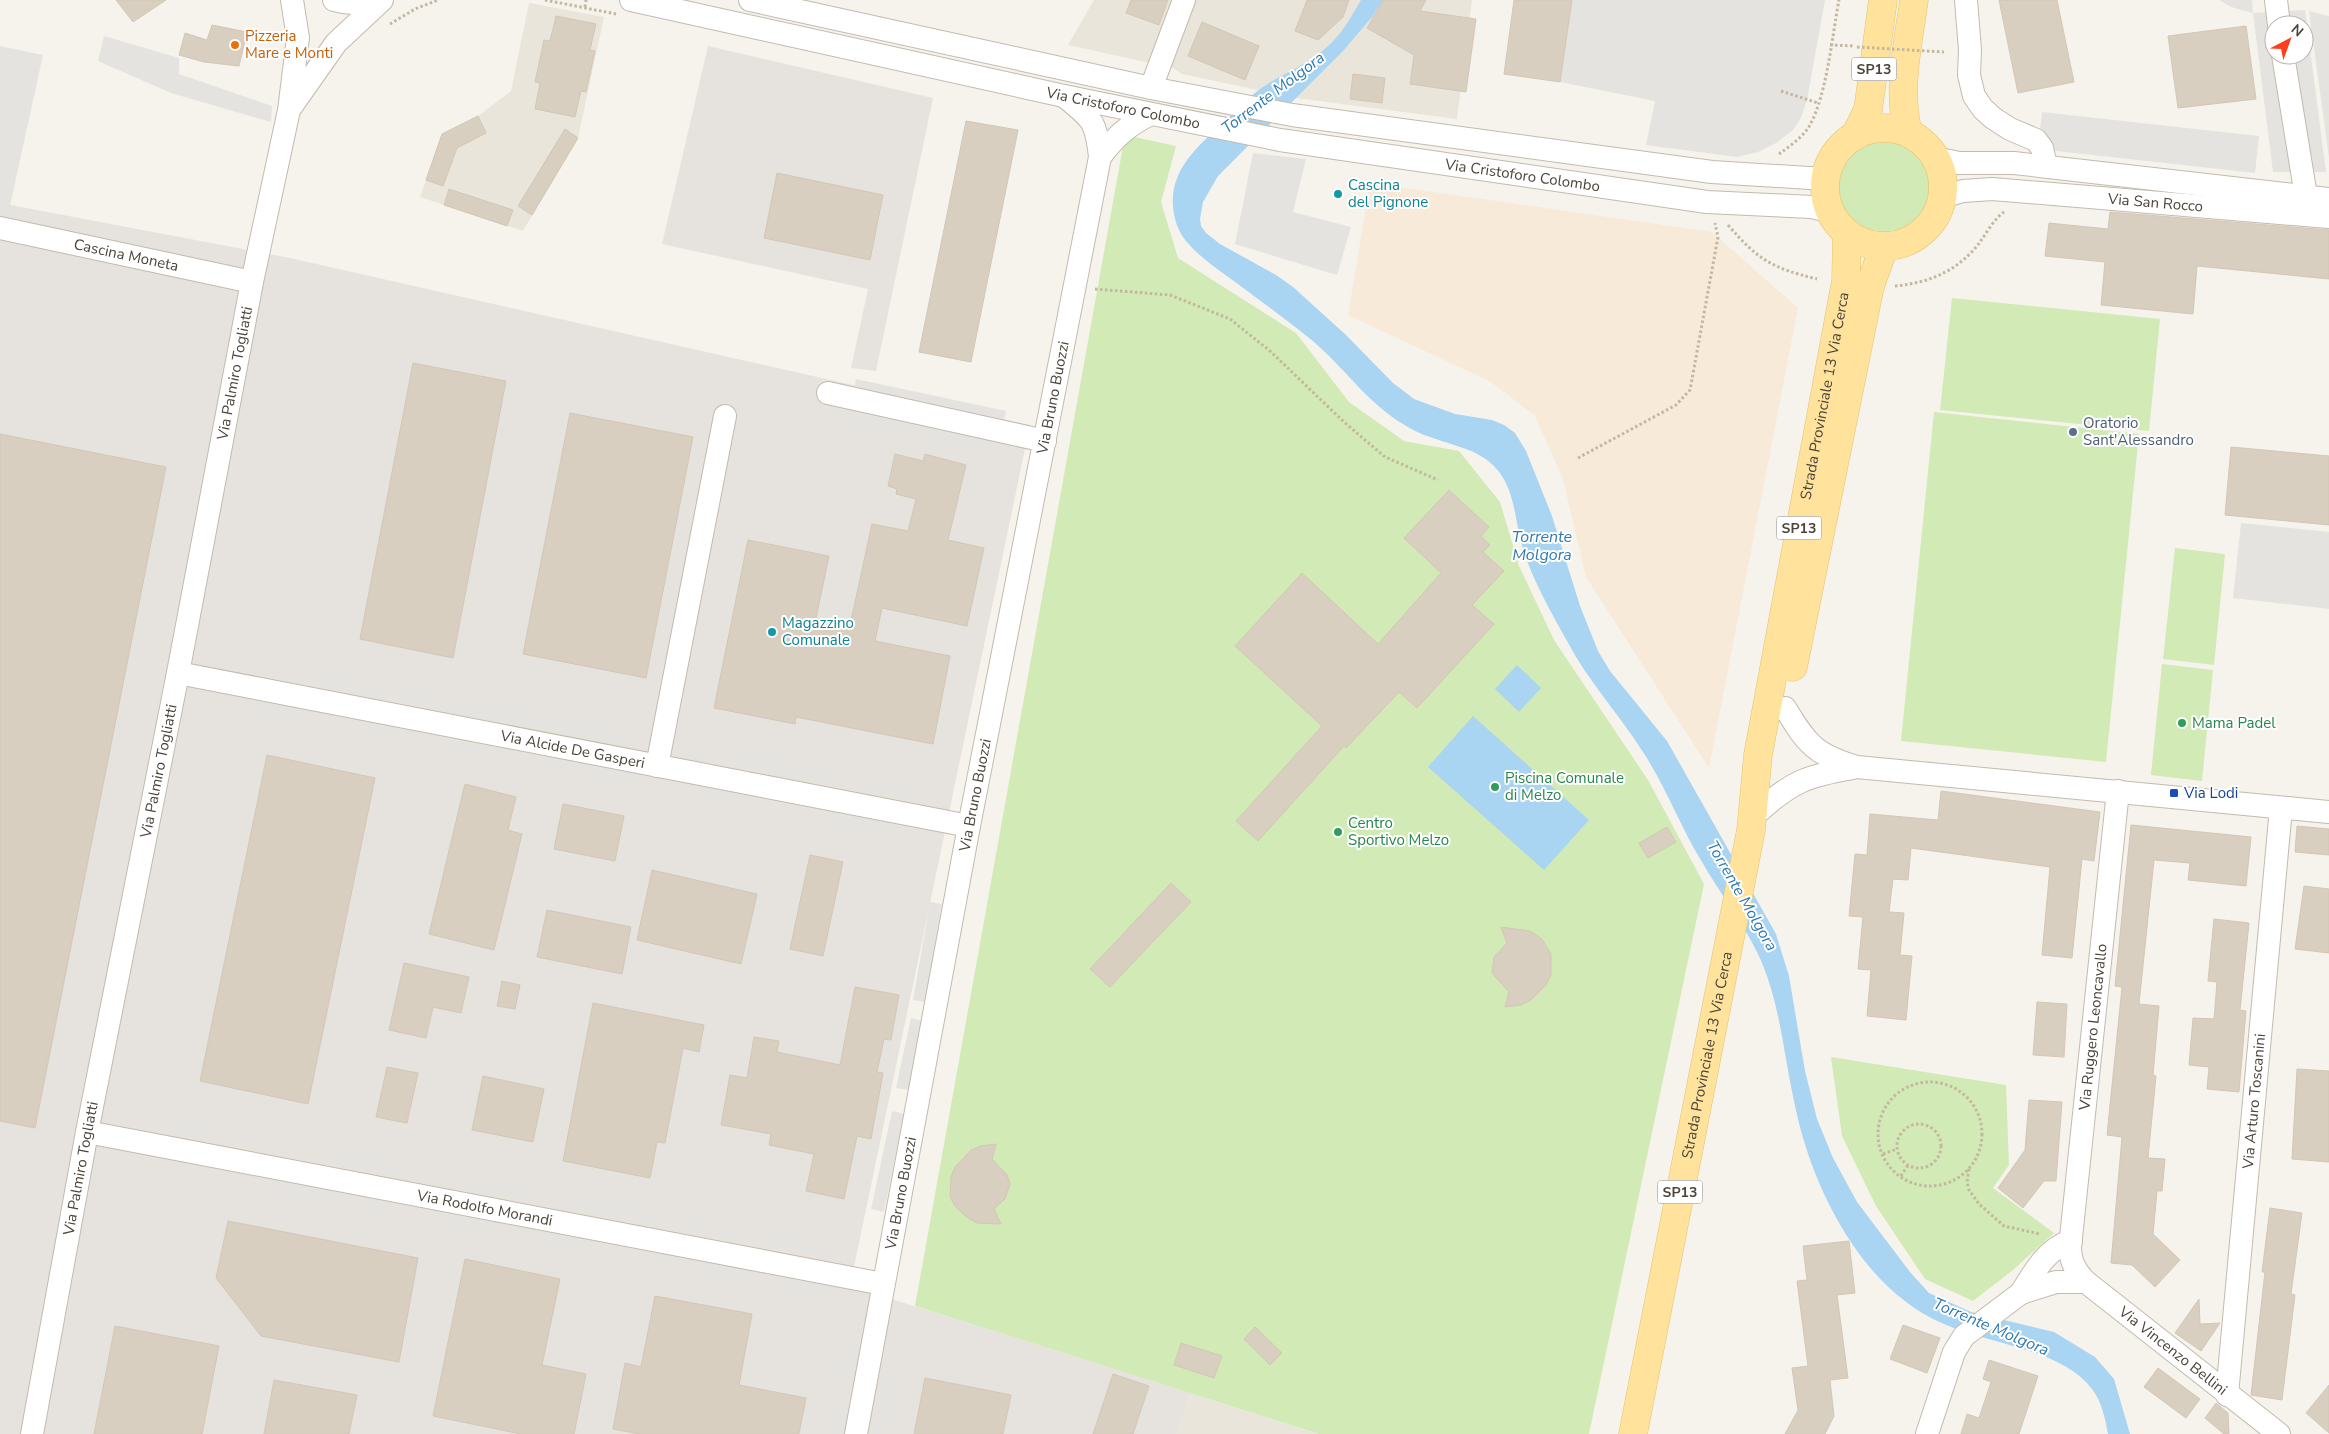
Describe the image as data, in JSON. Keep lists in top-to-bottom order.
{
  "streets": {
    "main road": ["SP13", "Strada Provinciale 13 Via Cerca"],
    "street": [
      "Via Cristoforo Colombo",
      "Via San Rocco",
      "Cascina Moneta",
      "Via Palmiro Togliatti",
      "Via Bruno Buozzi",
      "Via Alcide De Gasperi",
      "Via Ruggero Leoncavallo",
      "Via Arturo Toscanini",
      "Via Rodolfo Morandi",
      "Via Vincenzo Bellini"
    ]
  },
  "crossings": [
    ["SP13", "Via Cristoforo Colombo"],
    ["SP13", "Via San Rocco"],
    ["SP13", "Strada Provinciale 13 Via Cerca"],
    ["Via Cristoforo Colombo", "Via San Rocco"],
    ["Via Cristoforo Colombo", "Strada Provinciale 13 Via Cerca"],
    ["Via Cristoforo Colombo", "Via Bruno Buozzi"],
    ["Via San Rocco", "Strada Provinciale 13 Via Cerca"],
    ["Cascina Moneta", "Via Palmiro Togliatti"],
    ["Via Palmiro Togliatti", "Via Alcide De Gasperi"],
    ["Via Palmiro Togliatti", "Via Rodolfo Morandi"],
    ["Via Bruno Buozzi", "Via Alcide De Gasperi"],
    ["Via Bruno Buozzi", "Via Rodolfo Morandi"],
    ["Via Ruggero Leoncavallo", "Via Vincenzo Bellini"],
    ["Via Arturo Toscanini", "Via Vincenzo Bellini"]
  ],
  "water": ["Torrente Molgora"],
  "places": {
    "other": [
      "Pizzeria Mare e Monti",
      "Cascina del Pignone",
      "Oratorio Sant'Alessandro",
      "Magazzino Comunale",
      "Mama Padel",
      "Piscina Comunale di Melzo",
      "Centro Sportivo Melzo"
    ],
    "transit": ["Via Lodi"]
  },
  "north": "top right"
}
